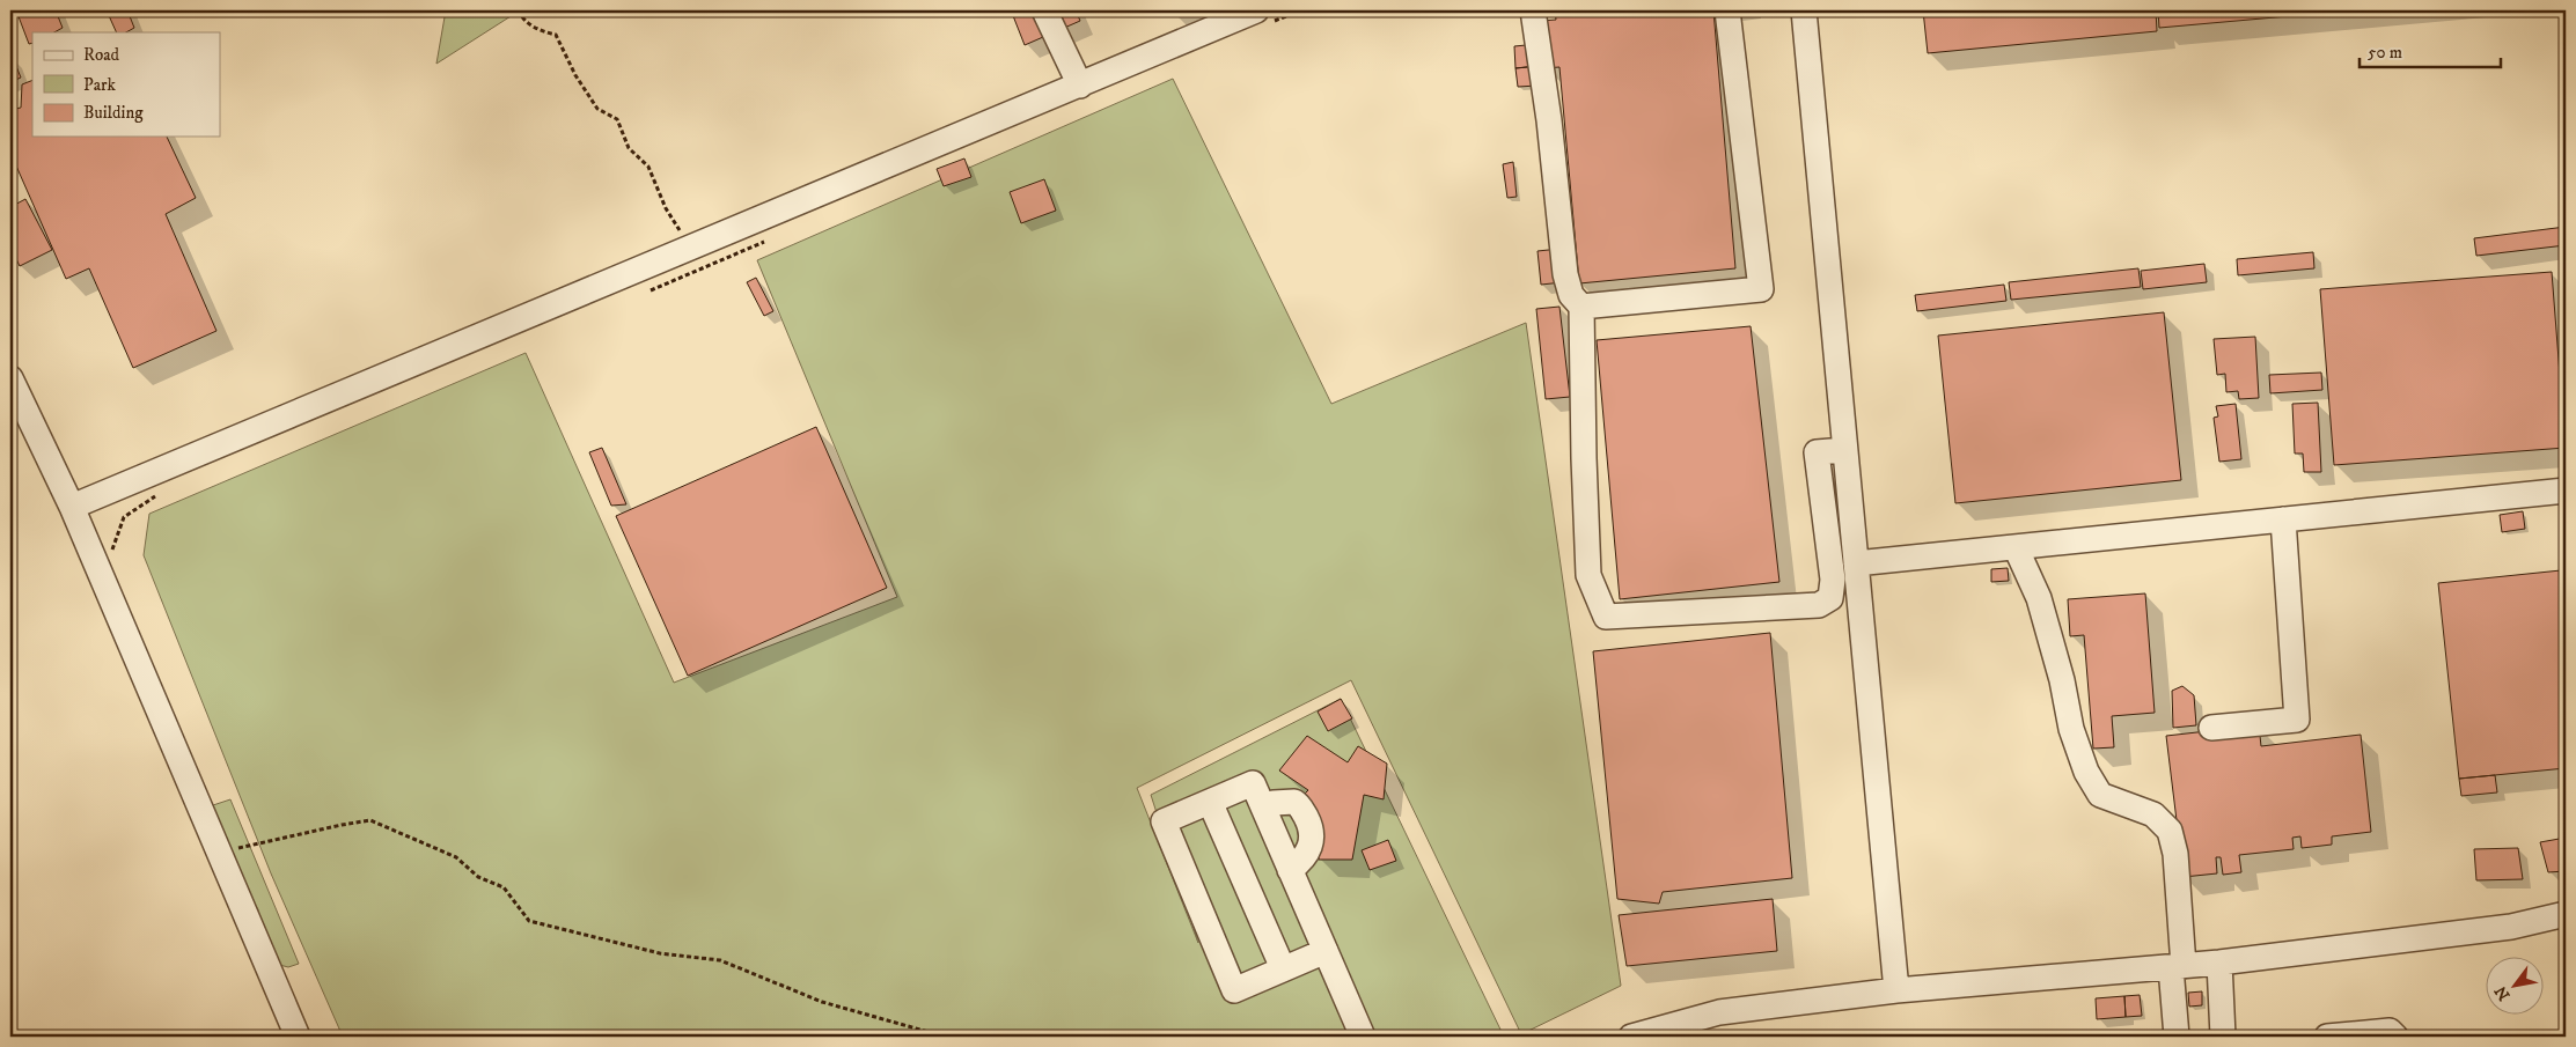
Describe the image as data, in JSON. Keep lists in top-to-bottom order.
{
  "legend": ["Road", "Park", "Building"],
  "scale_bar": "50 m",
  "north": "bottom left"
}
